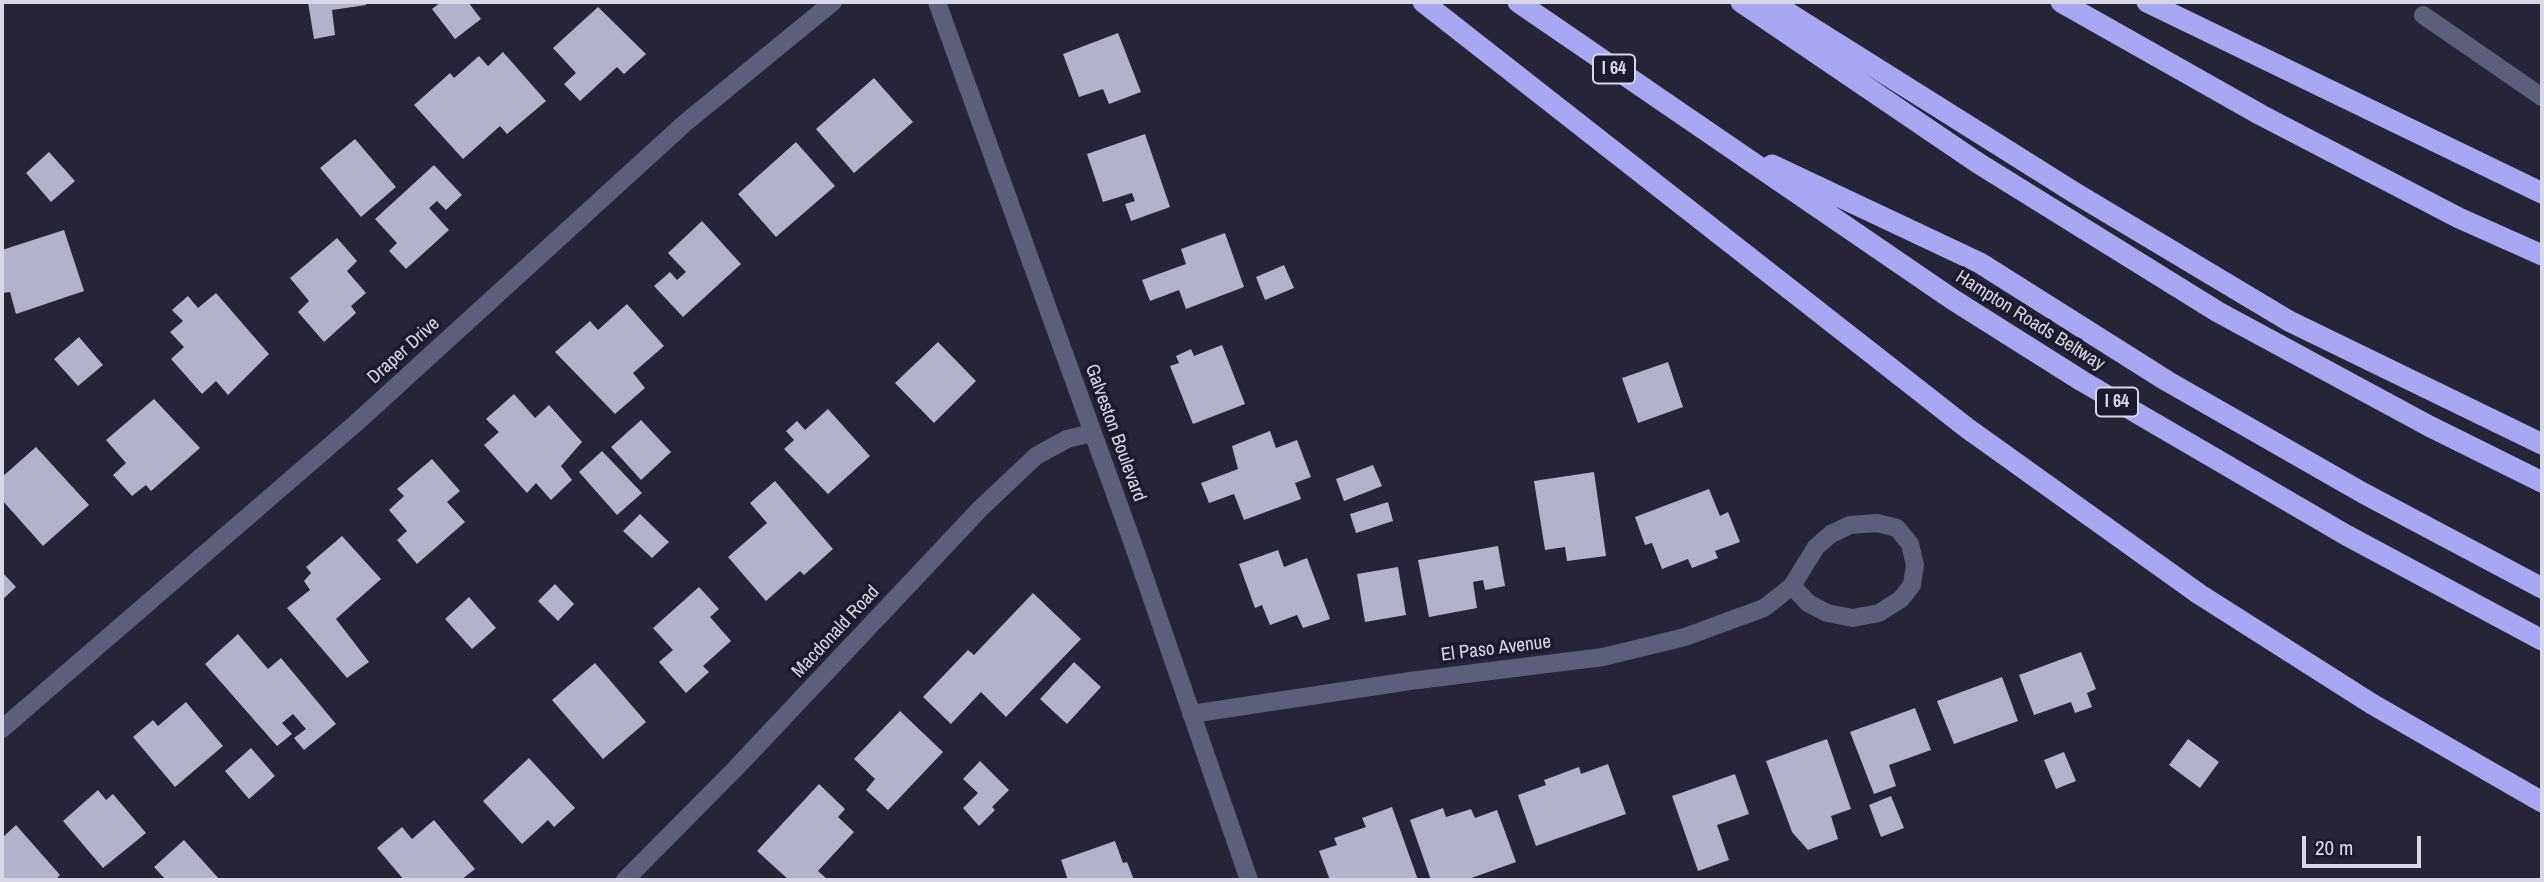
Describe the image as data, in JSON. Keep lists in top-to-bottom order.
{
  "streets": {
    "highway": ["I 64", "Hampton Roads Beltway"],
    "street": [
      "Draper Drive",
      "Galveston Boulevard",
      "Macdonald Road",
      "El Paso Avenue"
    ]
  },
  "crossings": [
    ["Galveston Boulevard", "Macdonald Road"],
    ["Galveston Boulevard", "El Paso Avenue"]
  ],
  "scale_bar": "20 m"
}
